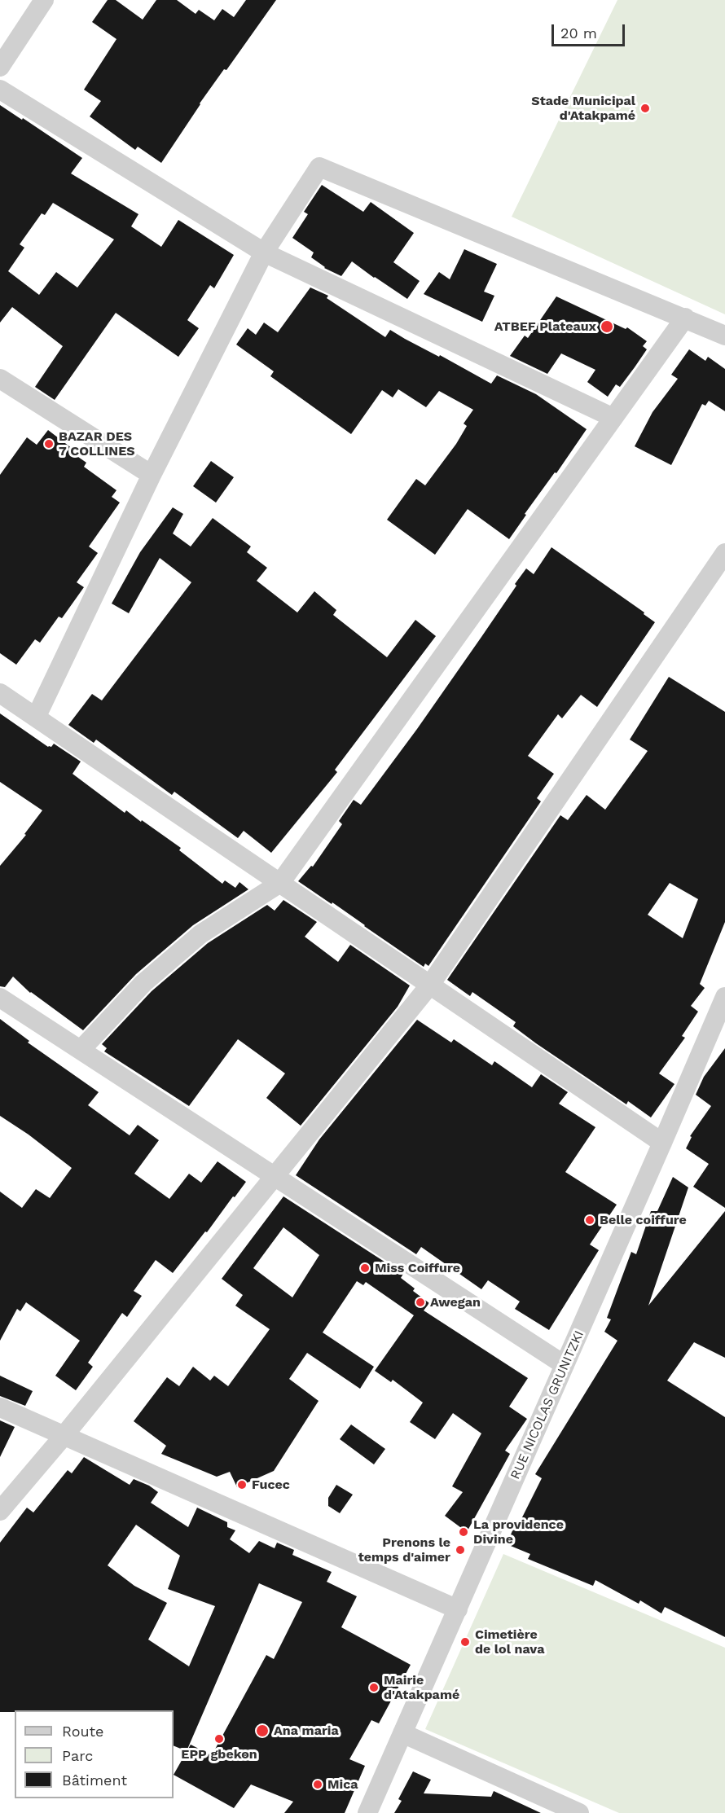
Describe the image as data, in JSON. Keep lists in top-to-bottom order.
{
  "streets": {
    "street": ["RUE NICOLAS GRUNITZKI"]
  },
  "places": [
    "Stade Municipal d'Atakpamé",
    "ATBEF Plateaux",
    "BAZAR DES 7 COLLINES",
    "Belle coiffure",
    "Miss Coiffure",
    "Awegan",
    "Fucec",
    "La providence Divine",
    "Prenons le temps d'aimer",
    "Cimetière de lol nava",
    "Mairie d'Atakpamé",
    "Ana maria",
    "EPP gbekon",
    "Mica"
  ],
  "legend": ["Route", "Parc", "Bâtiment"],
  "scale_bar": "20 m"
}
